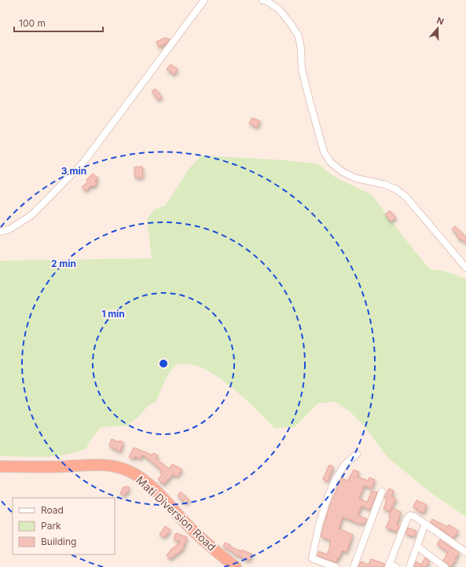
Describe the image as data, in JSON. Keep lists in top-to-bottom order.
{
  "streets": {
    "highway": ["Mati Diversion Road"]
  },
  "legend": ["Road", "Park", "Building"],
  "scale_bar": "100 m",
  "north": "top",
  "rings": ["3 min", "2 min", "1 min"]
}
